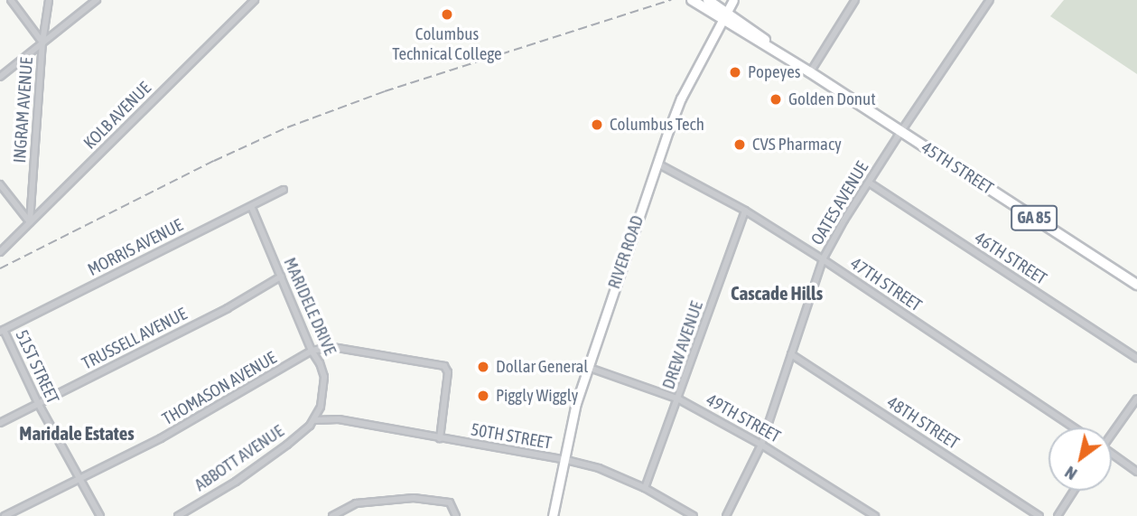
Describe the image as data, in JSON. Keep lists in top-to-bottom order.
{
  "streets": {
    "main road": ["45TH STREET", "GA 85", "RIVER ROAD"],
    "street": [
      "INGRAM AVENUE",
      "KOLB AVENUE",
      "OATES AVENUE",
      "MORRIS AVENUE",
      "46TH STREET",
      "47TH STREET",
      "MARIDELE DRIVE",
      "TRUSSELL AVENUE",
      "DREW AVENUE",
      "51ST STREET",
      "THOMASON AVENUE",
      "49TH STREET",
      "48TH STREET",
      "50TH STREET",
      "ABBOTT AVENUE"
    ]
  },
  "crossings": [
    ["INGRAM AVENUE", "KOLB AVENUE"],
    ["45TH STREET", "OATES AVENUE"],
    ["45TH STREET", "RIVER ROAD"],
    ["OATES AVENUE", "46TH STREET"],
    ["OATES AVENUE", "47TH STREET"],
    ["OATES AVENUE", "49TH STREET"],
    ["OATES AVENUE", "48TH STREET"],
    ["MORRIS AVENUE", "MARIDELE DRIVE"],
    ["MORRIS AVENUE", "51ST STREET"],
    ["RIVER ROAD", "47TH STREET"],
    ["RIVER ROAD", "49TH STREET"],
    ["RIVER ROAD", "50TH STREET"],
    ["47TH STREET", "DREW AVENUE"],
    ["MARIDELE DRIVE", "TRUSSELL AVENUE"],
    ["MARIDELE DRIVE", "THOMASON AVENUE"],
    ["MARIDELE DRIVE", "50TH STREET"],
    ["MARIDELE DRIVE", "ABBOTT AVENUE"],
    ["TRUSSELL AVENUE", "51ST STREET"],
    ["DREW AVENUE", "49TH STREET"],
    ["DREW AVENUE", "50TH STREET"],
    ["51ST STREET", "THOMASON AVENUE"],
    ["50TH STREET", "ABBOTT AVENUE"]
  ],
  "districts": ["Cascade Hills", "Maridale Estates"],
  "places": [
    "Columbus Technical College",
    "Popeyes",
    "Golden Donut",
    "Columbus Tech",
    "CVS Pharmacy",
    "Dollar General",
    "Piggly Wiggly"
  ],
  "north": "bottom left"
}
